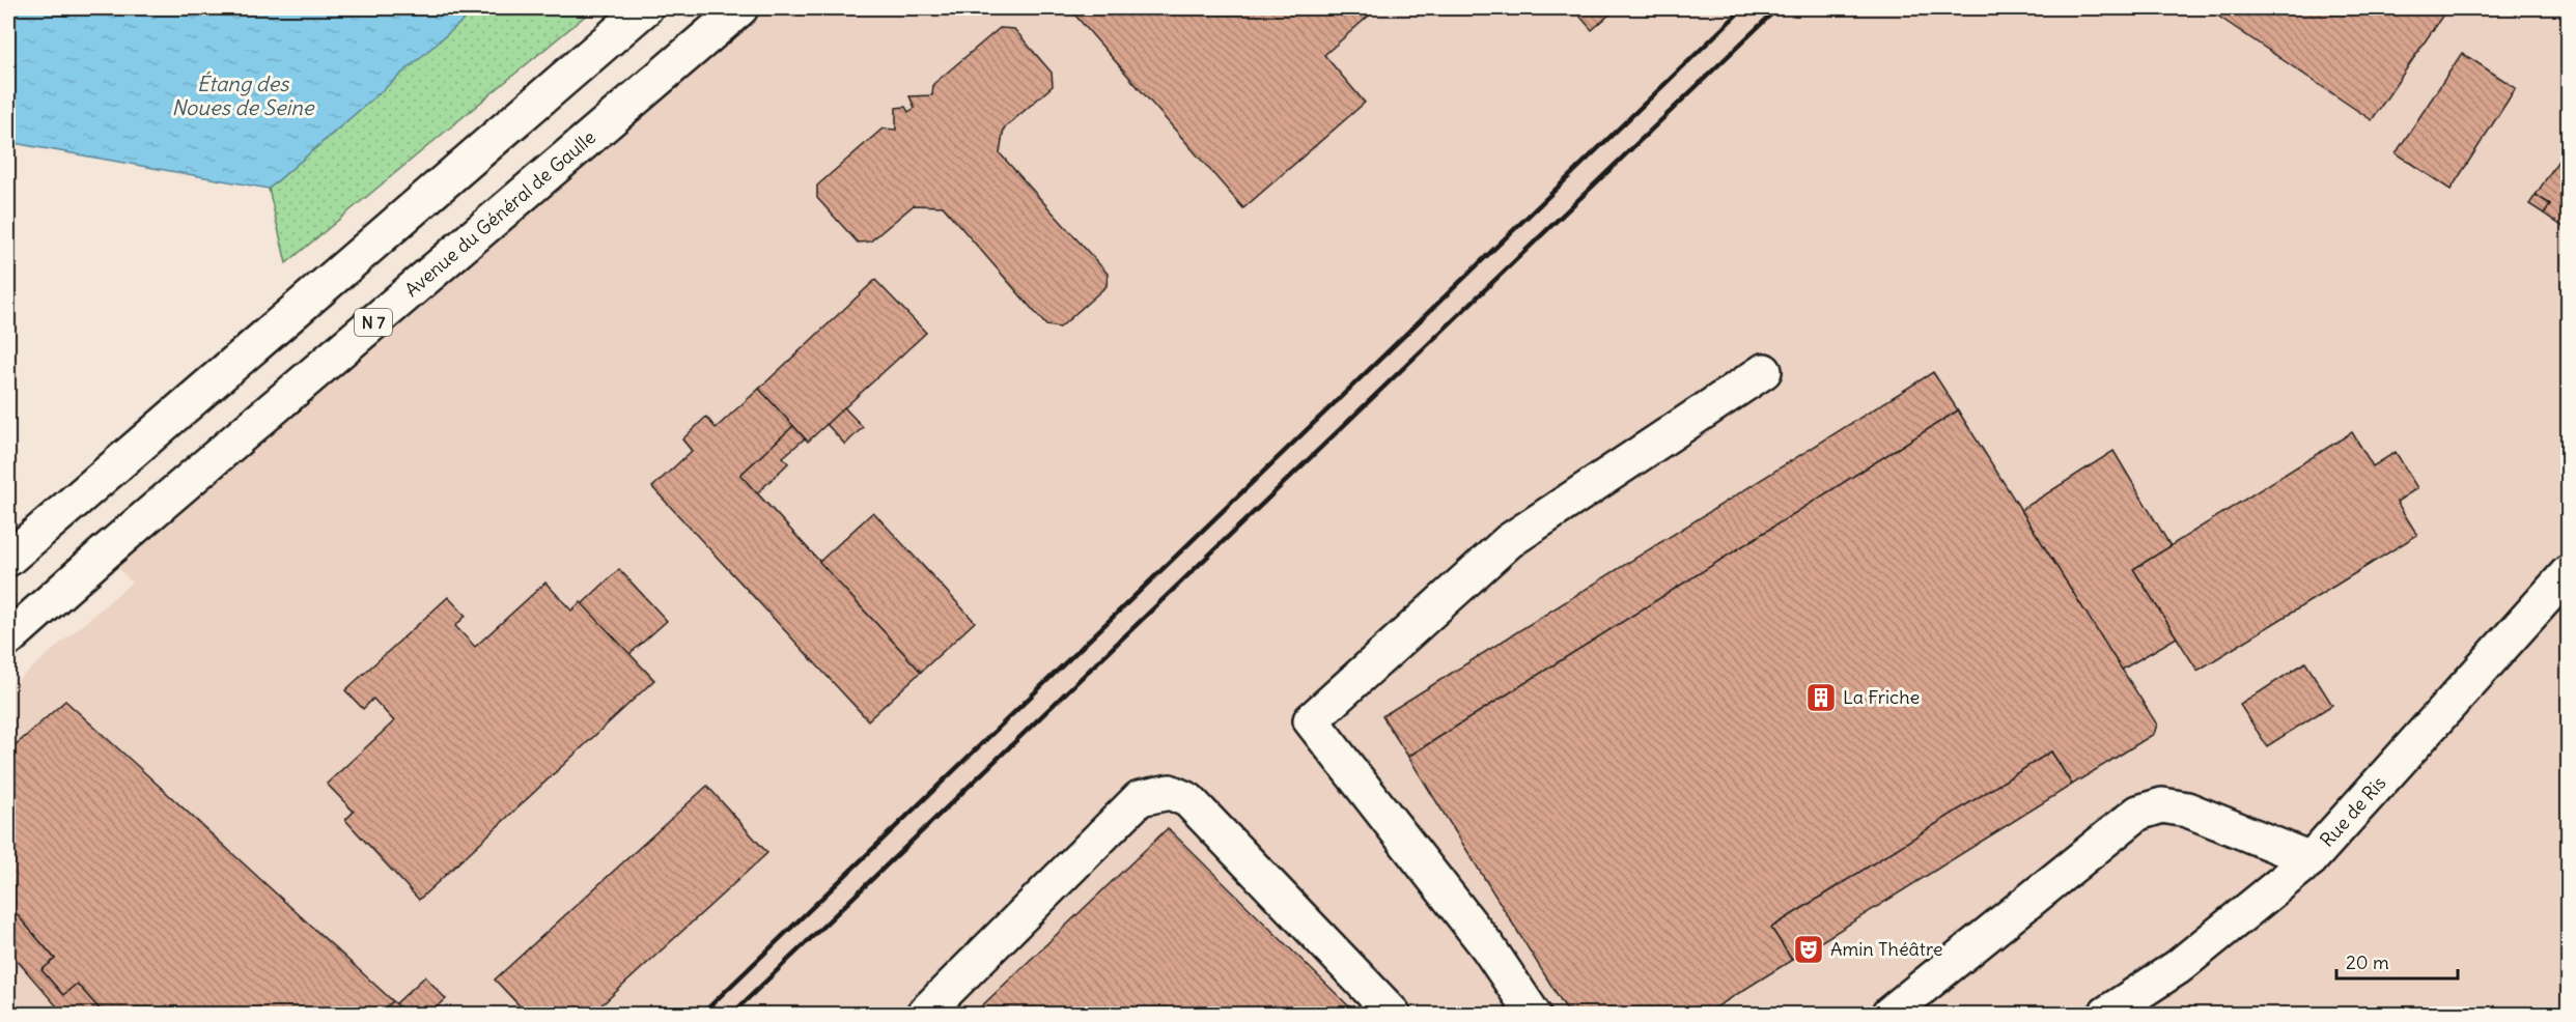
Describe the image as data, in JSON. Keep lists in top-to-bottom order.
{
  "streets": {
    "main road": ["Avenue du Général de Gaulle", "N 7", "Rue de Ris"]
  },
  "water": ["Étang des Noues de Seine"],
  "places": {
    "building": ["La Friche"],
    "theatre": ["Amin Théâtre"]
  },
  "scale_bar": "20 m"
}
